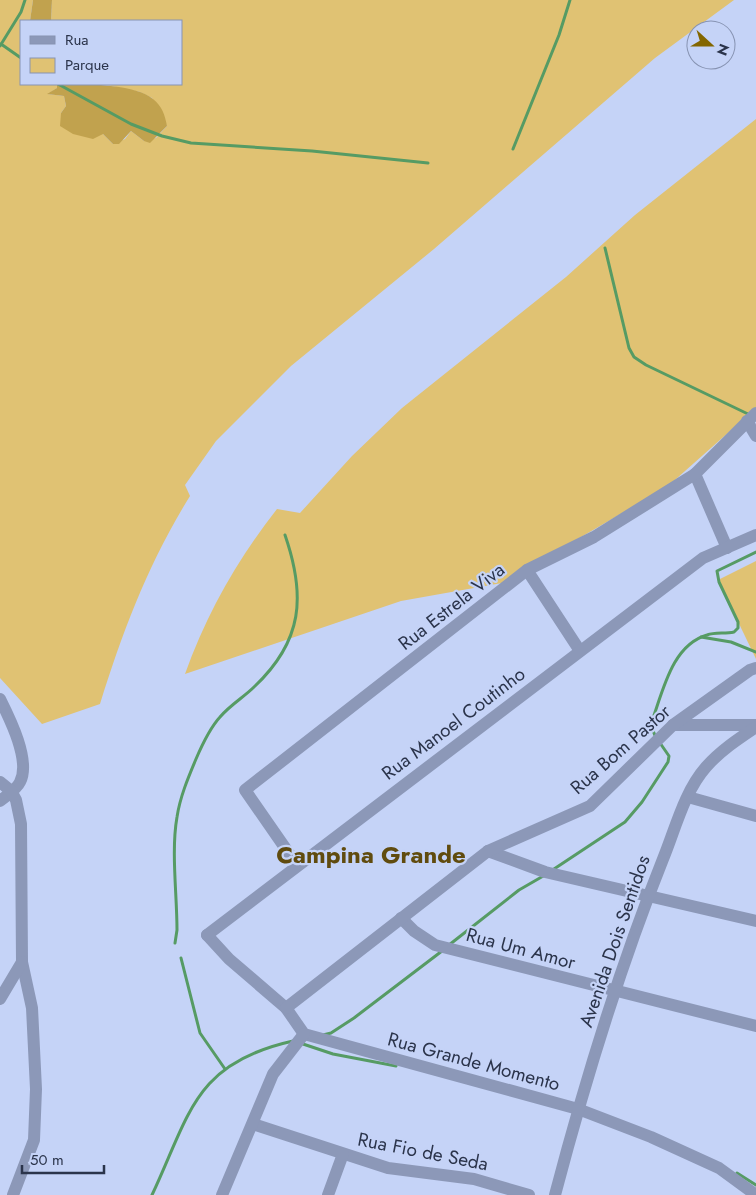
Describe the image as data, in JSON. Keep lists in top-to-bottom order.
{
  "streets": {
    "street": [
      "Rua Estrela Viva",
      "Rua Manoel Coutinho",
      "Rua Bom Pastor",
      "Avenida Dois Sentidos",
      "Rua Um Amor",
      "Rua Grande Momento",
      "Rua Fio de Seda"
    ]
  },
  "crossings": [
    ["Rua Estrela Viva", "Rua Manoel Coutinho"],
    ["Rua Manoel Coutinho", "Rua Bom Pastor"],
    ["Rua Bom Pastor", "Rua Um Amor"],
    ["Avenida Dois Sentidos", "Rua Um Amor"],
    ["Avenida Dois Sentidos", "Rua Grande Momento"]
  ],
  "districts": ["Campina Grande"],
  "legend": ["Rua", "Parque"],
  "scale_bar": "50 m",
  "north": "right"
}
